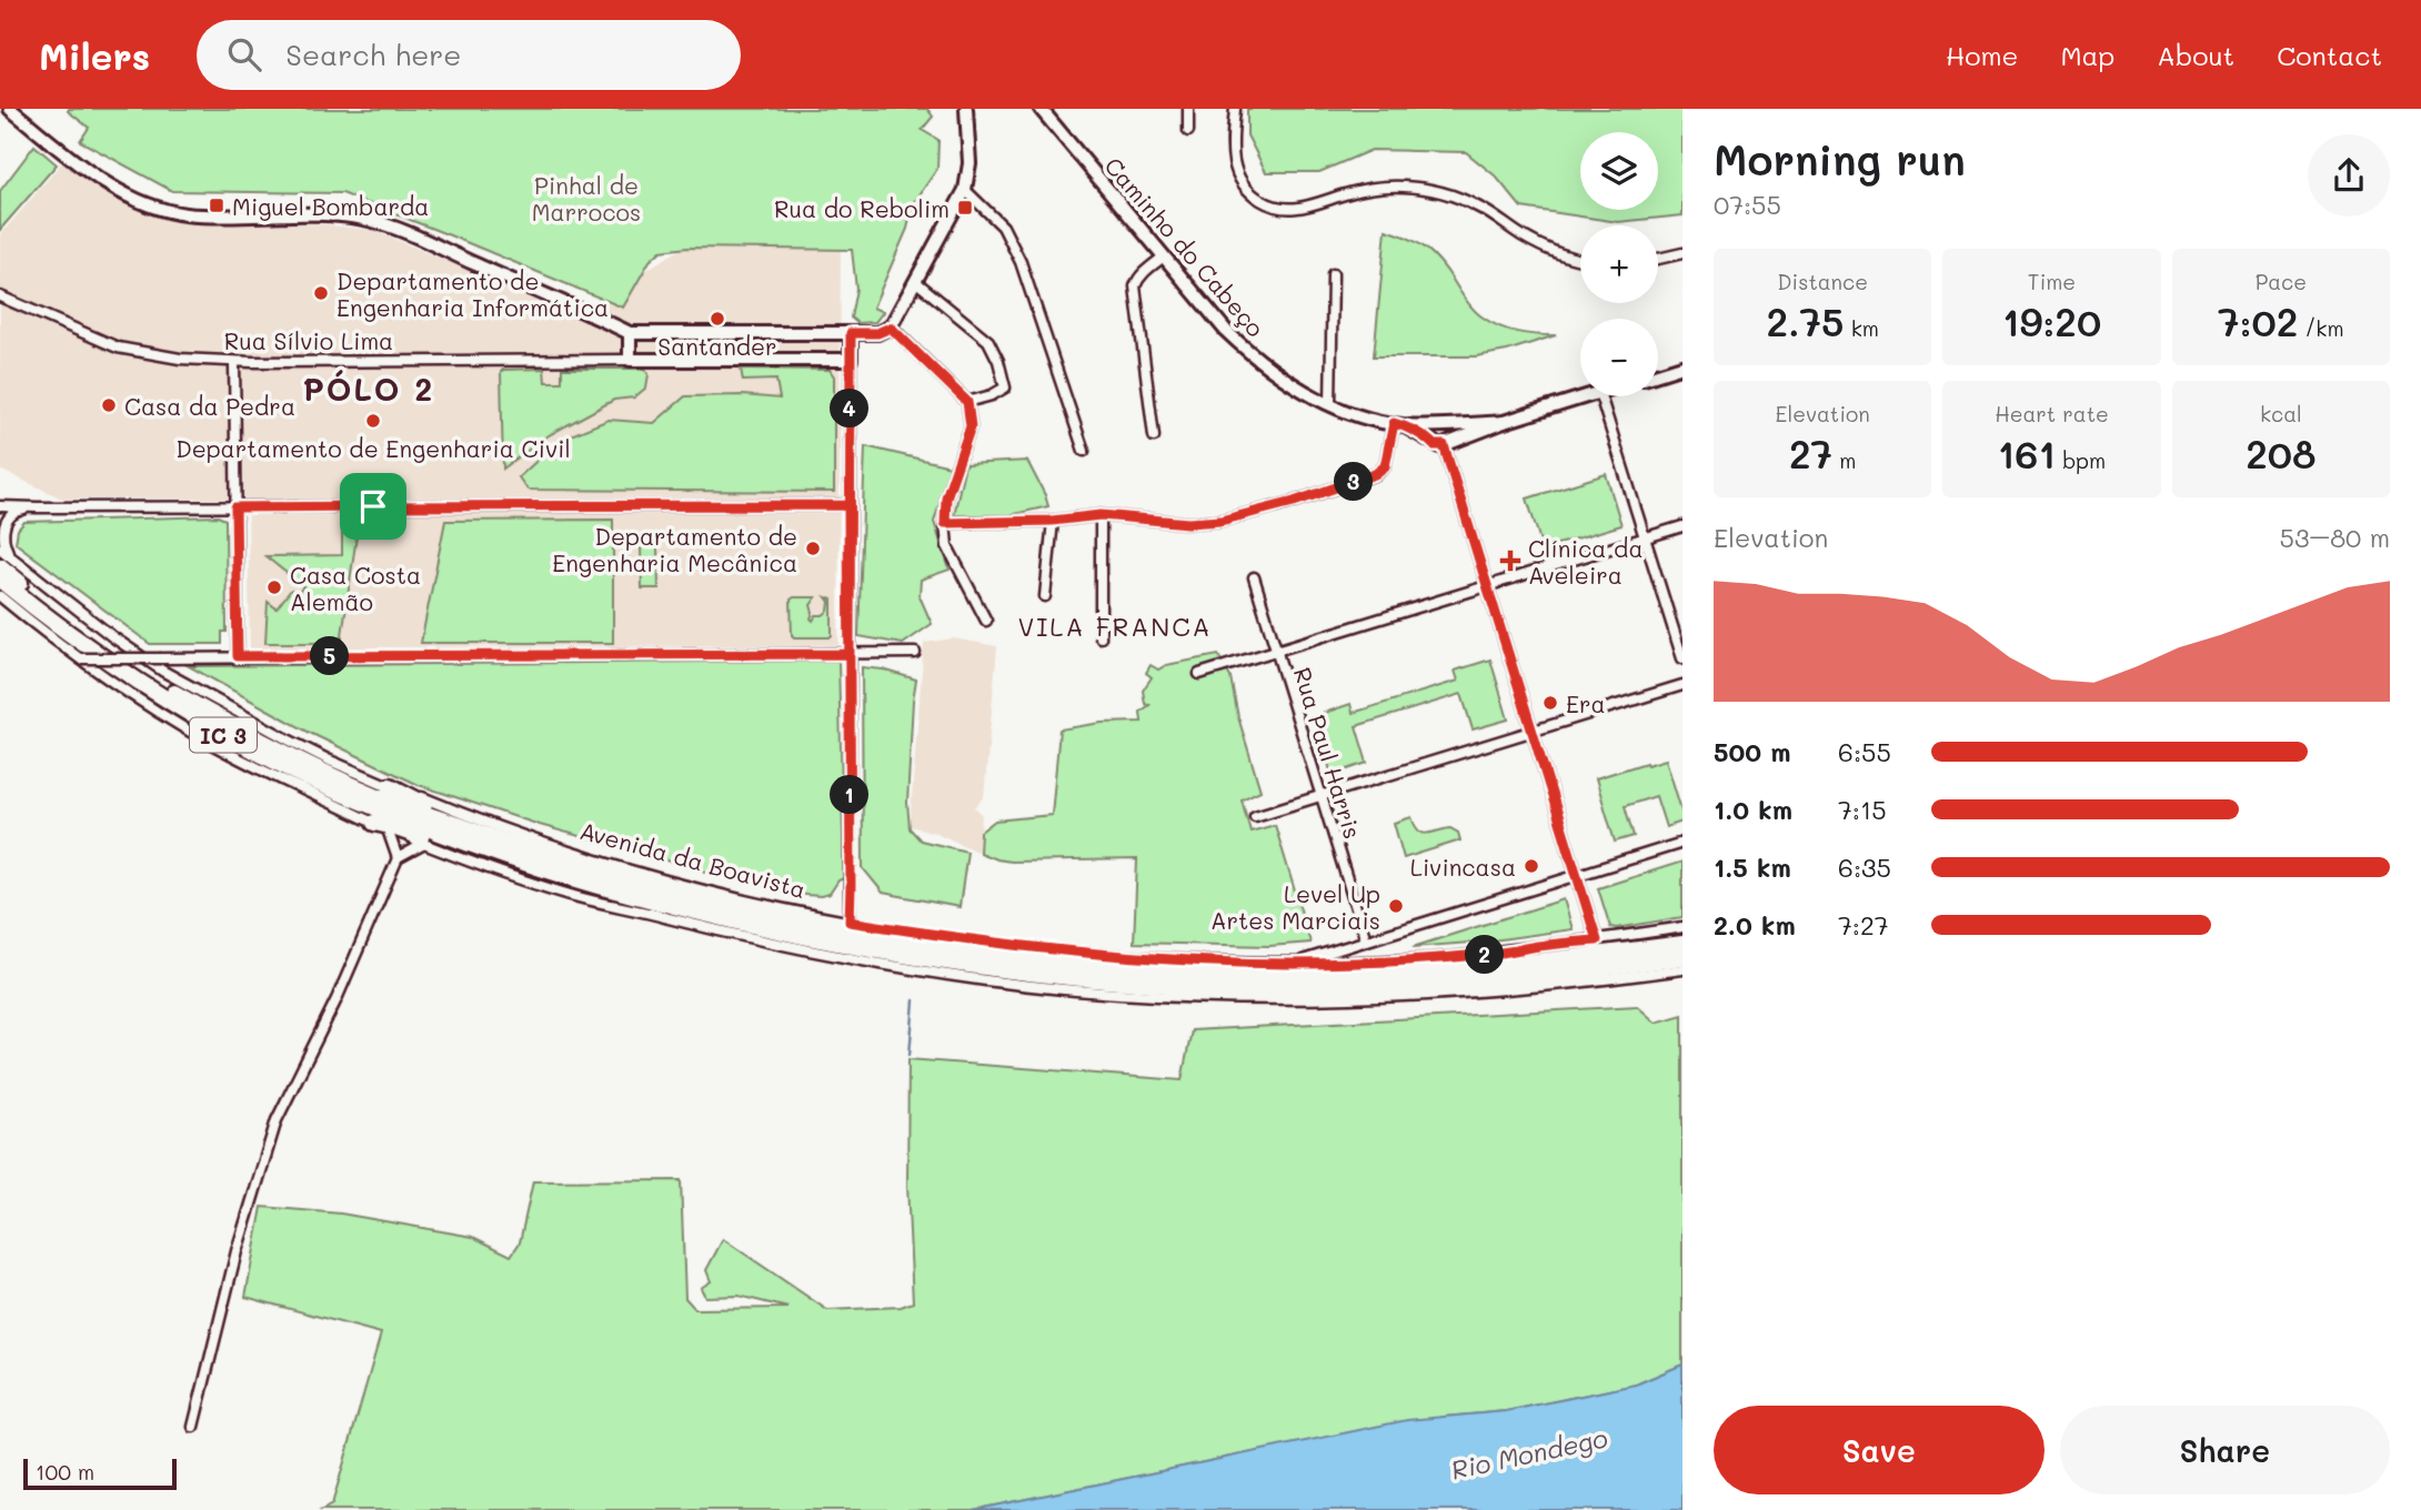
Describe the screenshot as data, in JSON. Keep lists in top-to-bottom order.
{
  "streets": {
    "highway": ["IC 3", "Avenida da Boavista"],
    "street": ["Caminho do Cabeço", "Rua Sílvio Lima", "Rua Paul Harris"]
  },
  "districts": ["PÓLO 2", "VILA FRANCA"],
  "water": ["Rio Mondego"],
  "parks": ["Pinhal de Marrocos"],
  "places": {
    "transit": ["Miguel Bombarda", "Rua do Rebolim"],
    "other": [
      "Departamento de Engenharia Informática",
      "Santander",
      "Casa da Pedra",
      "Departamento de Engenharia Civil",
      "Departamento de Engenharia Mecânica",
      "Casa Costa Alemão",
      "Era",
      "Livincasa",
      "Level Up Artes Marciais"
    ],
    "health": ["Clínica da Aveleira"]
  },
  "scale_bar": "100 m",
  "page": {
    "header": "Milers",
    "search": "Search here",
    "nav": [
      "Home",
      "Map",
      "About",
      "Contact"
    ],
    "heading": ["Morning run", "07:55"],
    "map_buttons": ["+", "−"],
    "stats": [
      ["Distance", "2.75 km"],
      ["Time", "19:20"],
      ["Pace", "7:02 /km"],
      ["Elevation", "27 m"],
      ["Heart rate", "161 bpm"],
      ["kcal", "208"]
    ],
    "pins": [
      "4",
      "3",
      "5",
      "1",
      "2"
    ],
    "chart": ["Elevation", "53–80 m"],
    "list": [
      {
        "name": "500 m",
        "note": "6:55"
      },
      {
        "name": "1.0 km",
        "note": "7:15"
      },
      {
        "name": "1.5 km",
        "note": "6:35"
      },
      {
        "name": "2.0 km",
        "note": "7:27"
      }
    ],
    "buttons": ["Save", "Share"],
    "scale": "100 m"
  }
}
